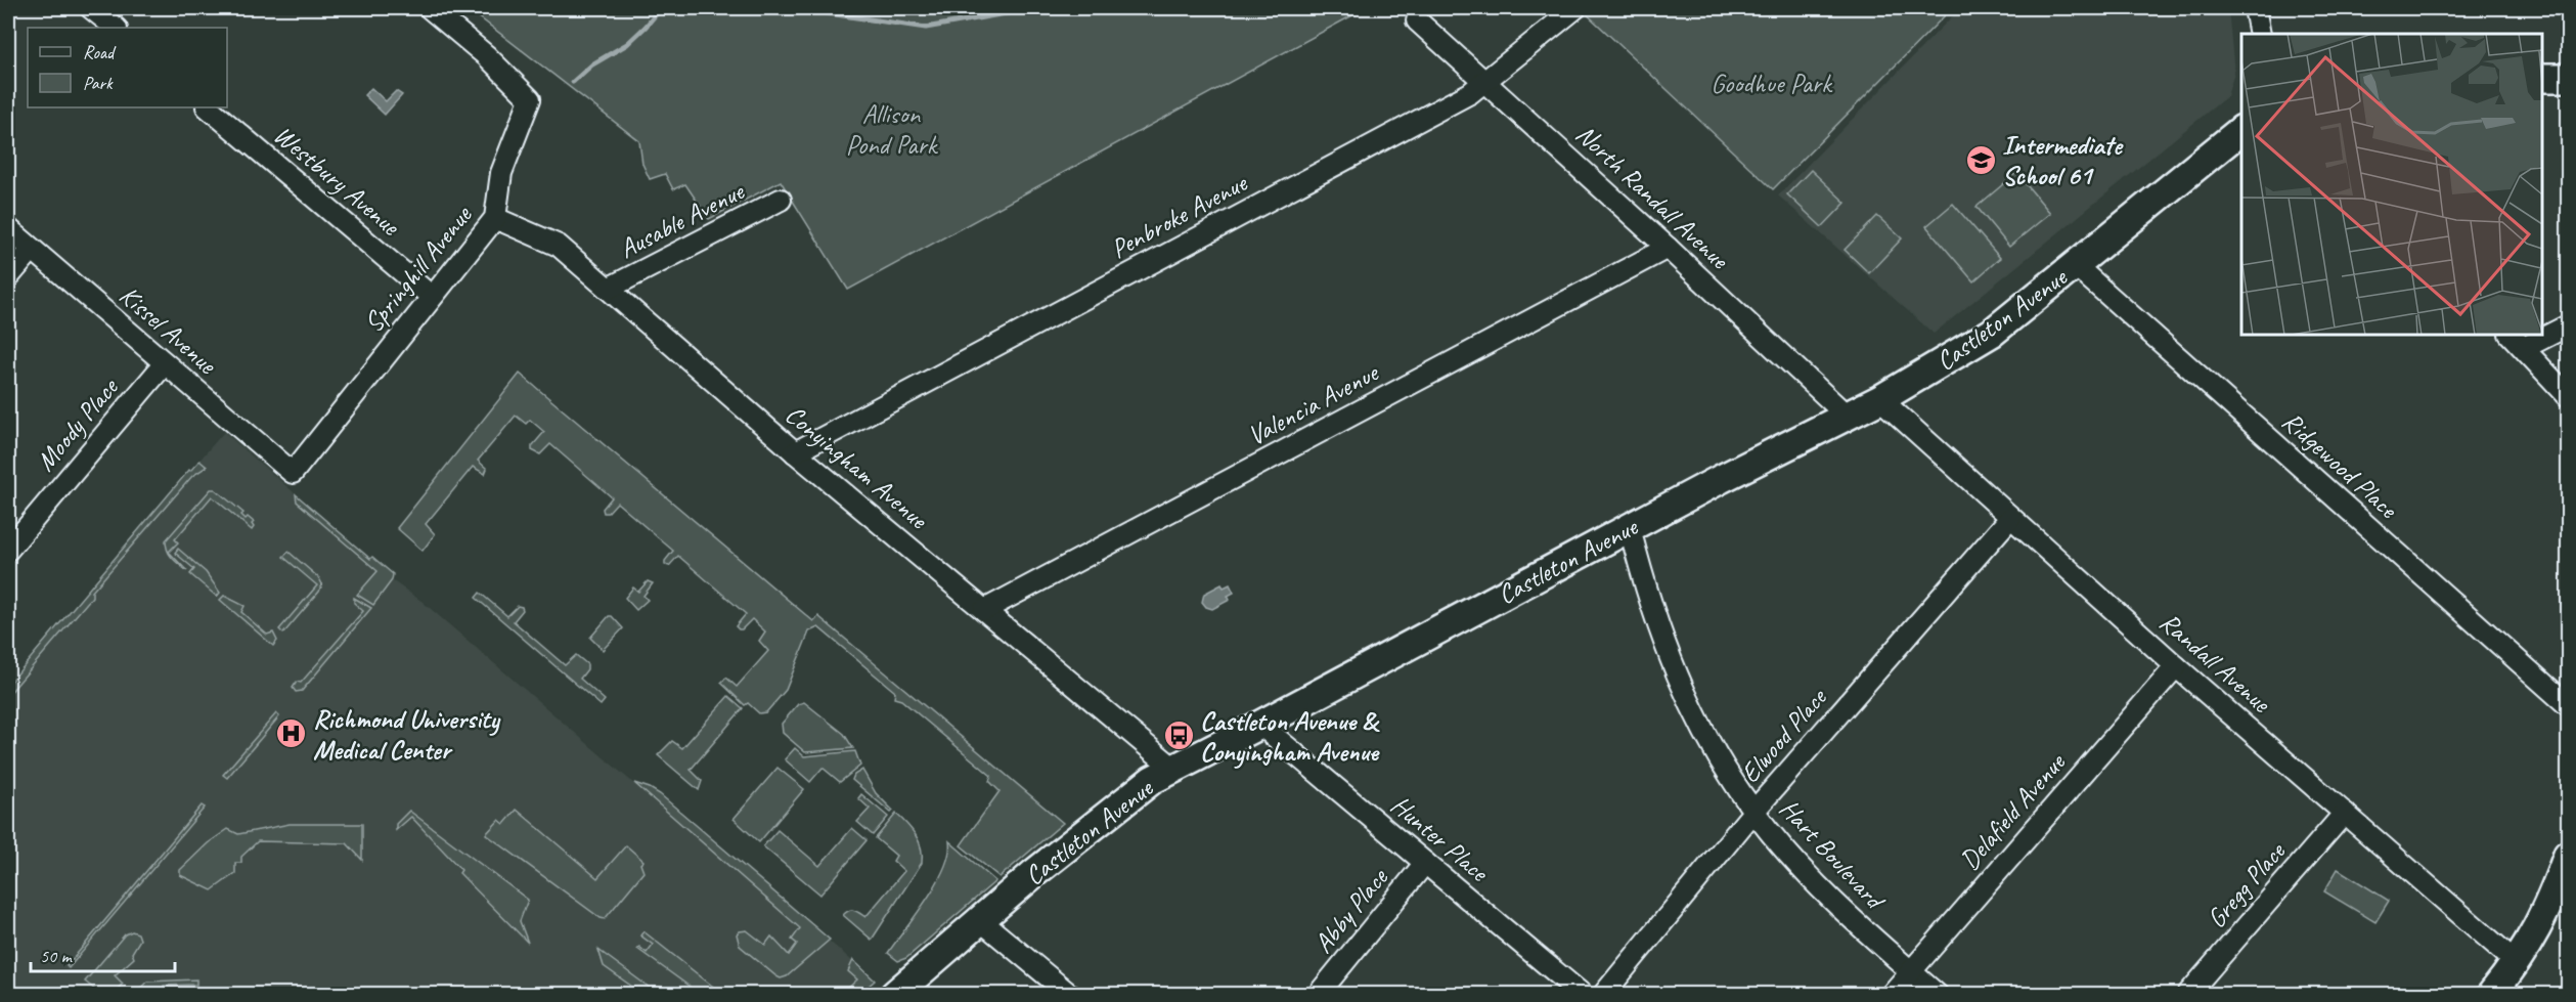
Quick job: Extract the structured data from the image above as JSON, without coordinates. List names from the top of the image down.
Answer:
{
  "streets": {
    "street": [
      "Westbury Avenue",
      "North Randall Avenue",
      "Penbroke Avenue",
      "Ausable Avenue",
      "Springhill Avenue",
      "Castleton Avenue",
      "Kissel Avenue",
      "Valencia Avenue",
      "Moody Place",
      "Ridgewood Place",
      "Conyingham Avenue",
      "Randall Avenue",
      "Elwood Place",
      "Delafield Avenue",
      "Hunter Place",
      "Hart Boulevard",
      "Gregg Place",
      "Abby Place"
    ]
  },
  "crossings": [
    ["Westbury Avenue", "Springhill Avenue"],
    ["North Randall Avenue", "Penbroke Avenue"],
    ["North Randall Avenue", "Castleton Avenue"],
    ["North Randall Avenue", "Valencia Avenue"],
    ["Penbroke Avenue", "Conyingham Avenue"],
    ["Ausable Avenue", "Conyingham Avenue"],
    ["Springhill Avenue", "Kissel Avenue"],
    ["Springhill Avenue", "Conyingham Avenue"],
    ["Castleton Avenue", "Ridgewood Place"],
    ["Castleton Avenue", "Conyingham Avenue"],
    ["Castleton Avenue", "Randall Avenue"],
    ["Castleton Avenue", "Hunter Place"],
    ["Castleton Avenue", "Hart Boulevard"],
    ["Kissel Avenue", "Moody Place"],
    ["Valencia Avenue", "Conyingham Avenue"],
    ["Randall Avenue", "Elwood Place"],
    ["Randall Avenue", "Delafield Avenue"],
    ["Randall Avenue", "Gregg Place"],
    ["Elwood Place", "Hart Boulevard"],
    ["Delafield Avenue", "Hart Boulevard"],
    ["Hunter Place", "Abby Place"]
  ],
  "parks": ["Goodhue Park", "Allison Pond Park"],
  "places": {
    "school or university": ["Intermediate School 61"],
    "hospital": ["Richmond University Medical Center"],
    "bus stop": ["Castleton Avenue & Conyingham Avenue"]
  },
  "legend": ["Road", "Park"],
  "scale_bar": "50 m"
}
